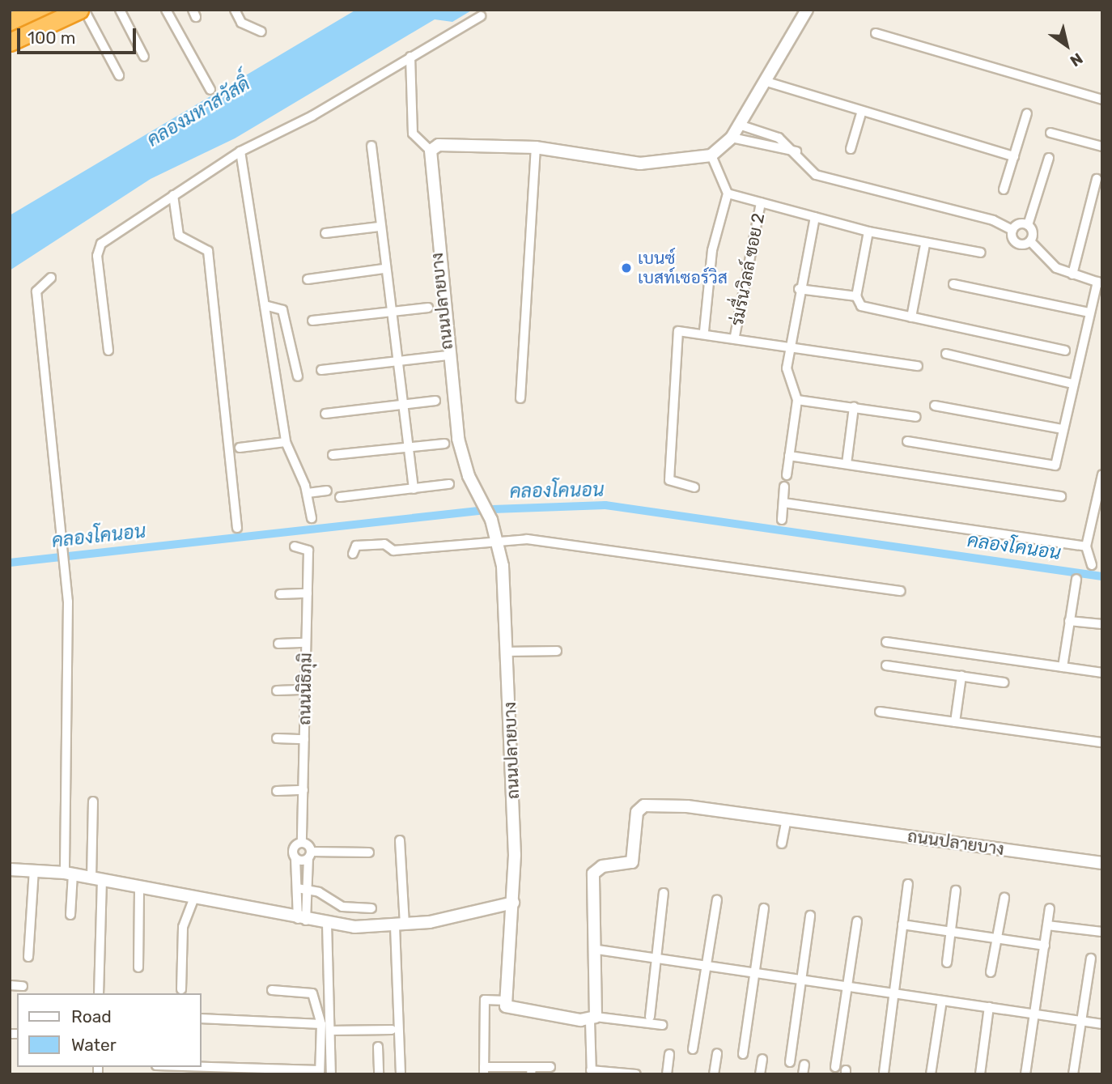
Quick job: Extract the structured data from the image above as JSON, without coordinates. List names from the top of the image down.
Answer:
{
  "streets": {
    "street": ["ร่มรื่นวิลล์ ซอย 2", "ถนนปลายบาง", "ถนนนิธิภุมิ"]
  },
  "water": ["คลองมหาสวัสดิ์", "คลองโคนอน"],
  "places": ["เบนซ์ เบสท์เซอร์วิส"],
  "legend": ["Road", "Water"],
  "scale_bar": "100 m",
  "north": "bottom right"
}
